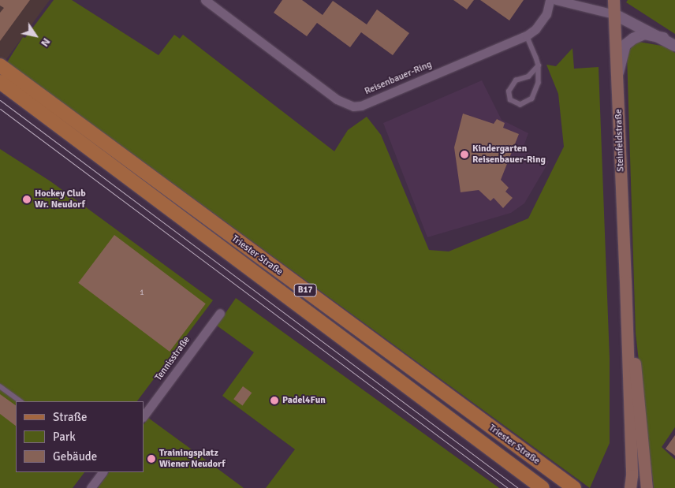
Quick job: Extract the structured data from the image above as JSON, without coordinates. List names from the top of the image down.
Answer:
{
  "streets": {
    "main road": ["Steinfeldstraße", "Triester Straße", "B17"],
    "street": ["Reisenbauer-Ring", "Tennisstraße"]
  },
  "places": [
    "Kindergarten Reisenbauer-Ring",
    "Hockey Club Wr. Neudorf",
    "Padel4Fun",
    "Trainingsplatz Wiener Neudorf"
  ],
  "house_numbers": ["1"],
  "legend": ["Straße", "Park", "Gebäude"],
  "north": "bottom right"
}
